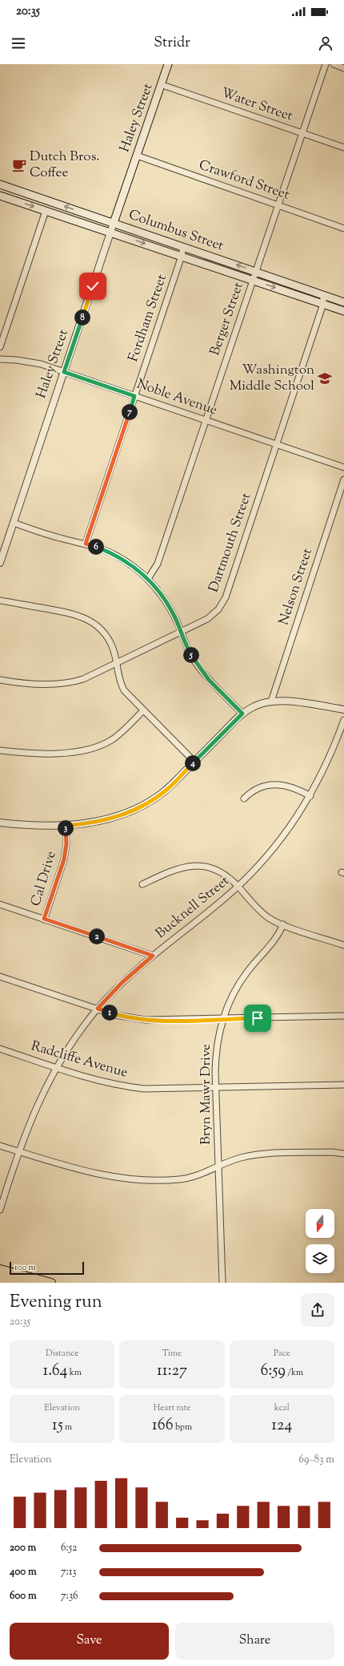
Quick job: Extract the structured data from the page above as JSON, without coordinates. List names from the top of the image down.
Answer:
{
  "streets": {
    "main road": ["Haley Street", "Columbus Street"],
    "street": [
      "Water Street",
      "Crawford Street",
      "Fordham Street",
      "Berger Street",
      "Noble Avenue",
      "Dartmouth Street",
      "Nelson Street",
      "Cal Drive",
      "Bucknell Street",
      "Radcliffe Avenue",
      "Bryn Mawr Drive"
    ]
  },
  "crossings": [
    ["Water Street", "Haley Street"],
    ["Water Street", "Berger Street"],
    ["Haley Street", "Crawford Street"],
    ["Haley Street", "Columbus Street"],
    ["Haley Street", "Noble Avenue"],
    ["Crawford Street", "Berger Street"],
    ["Columbus Street", "Fordham Street"],
    ["Columbus Street", "Berger Street"],
    ["Columbus Street", "Dartmouth Street"],
    ["Fordham Street", "Noble Avenue"],
    ["Berger Street", "Noble Avenue"],
    ["Noble Avenue", "Dartmouth Street"],
    ["Bucknell Street", "Radcliffe Avenue"],
    ["Radcliffe Avenue", "Bryn Mawr Drive"]
  ],
  "places": {
    "cafe": ["Dutch Bros. Coffee"],
    "school or university": ["Washington Middle School"]
  },
  "scale_bar": "100 m",
  "north": "bottom",
  "page": {
    "status": "20:35",
    "header": "Stridr",
    "pins": [
      "8",
      "7",
      "6",
      "5",
      "4",
      "3",
      "2",
      "1"
    ],
    "scale": "100 m",
    "heading": ["Evening run", "20:35"],
    "stats": [
      ["Distance", "1.64 km"],
      ["Time", "11:27"],
      ["Pace", "6:59 /km"],
      ["Elevation", "15 m"],
      ["Heart rate", "166 bpm"],
      ["kcal", "124"]
    ],
    "chart": ["Elevation", "69–83 m"],
    "list": [
      {
        "name": "200 m",
        "note": "6:52"
      },
      {
        "name": "400 m",
        "note": "7:13"
      },
      {
        "name": "600 m",
        "note": "7:36"
      }
    ],
    "buttons": ["Save", "Share"]
  }
}
